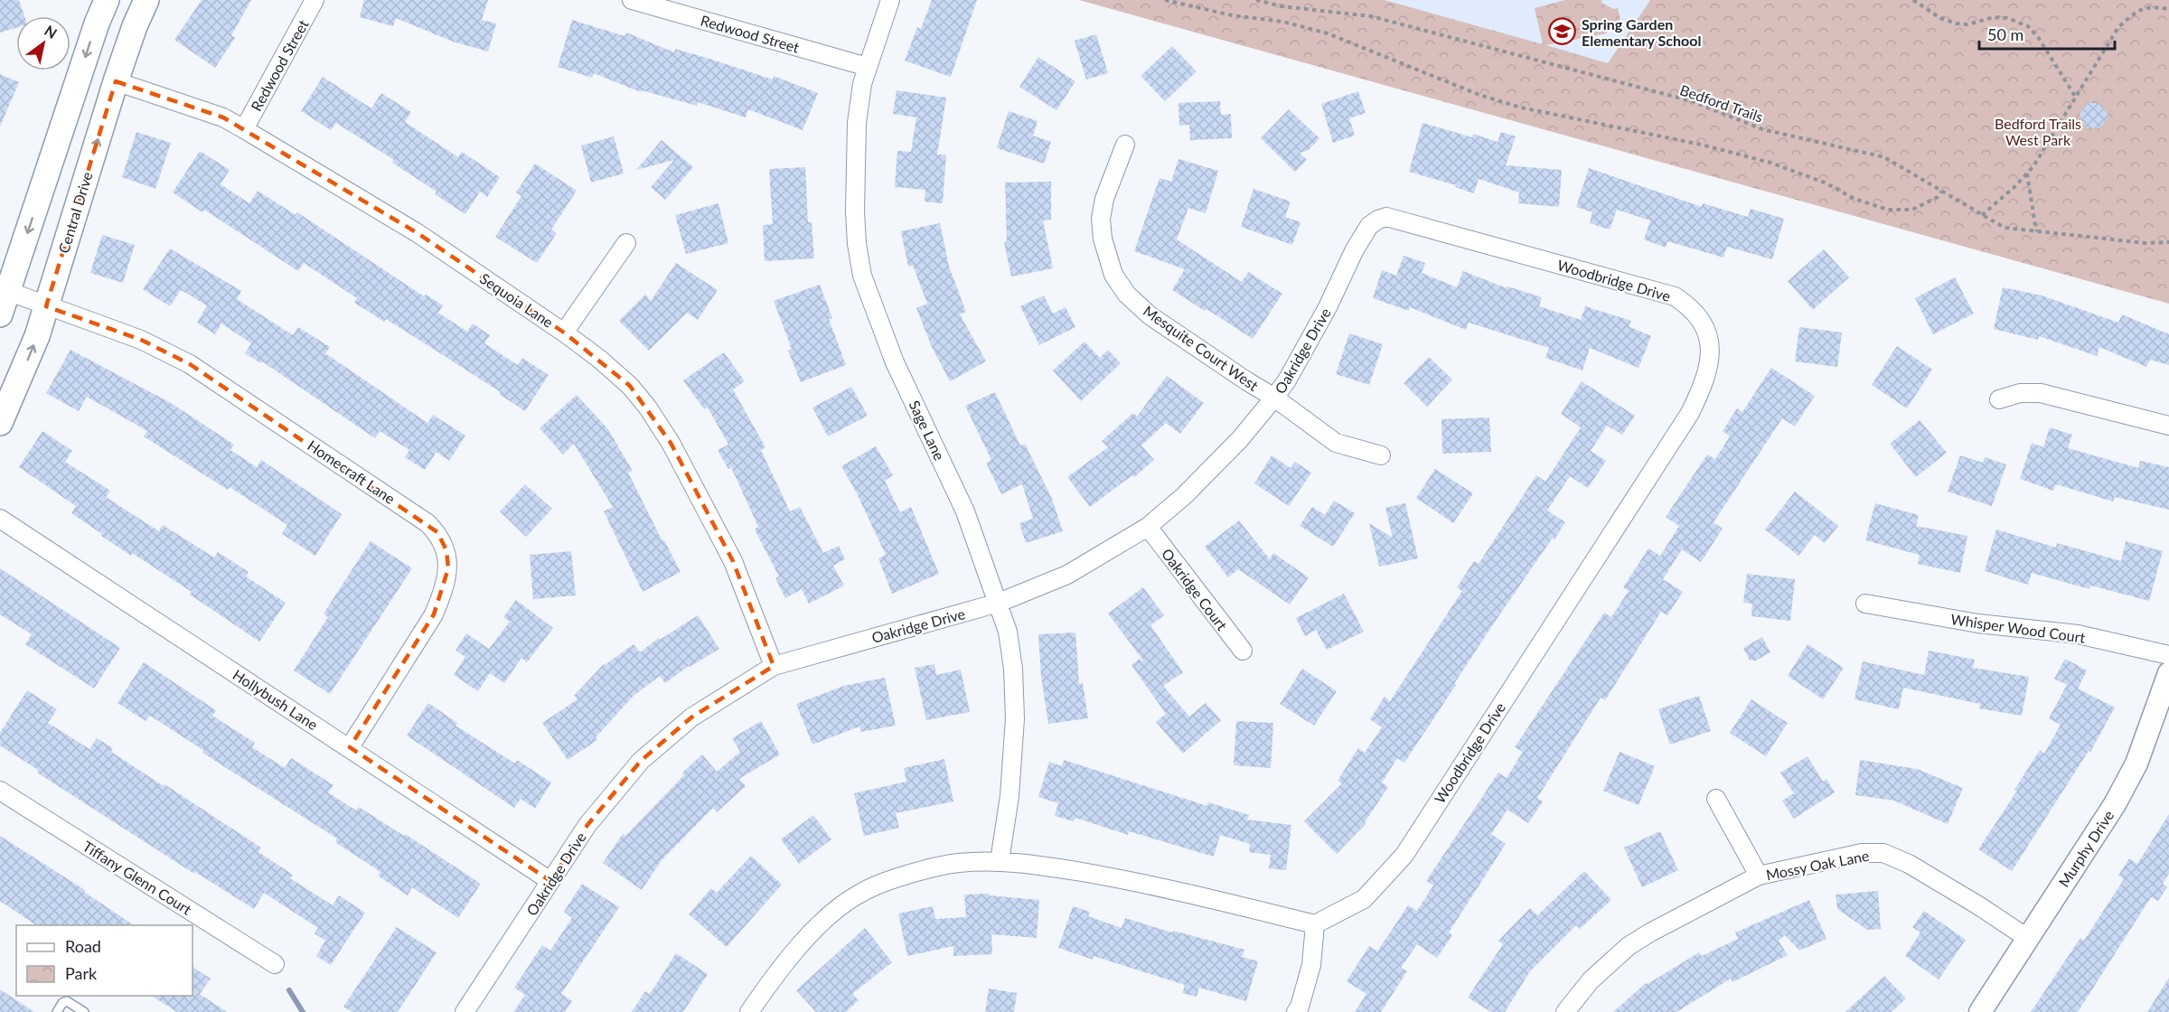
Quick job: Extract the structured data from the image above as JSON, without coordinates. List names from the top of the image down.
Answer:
{
  "streets": {
    "main road": ["Central Drive"],
    "street": [
      "Redwood Street",
      "Woodbridge Drive",
      "Sequoia Lane",
      "Mesquite Court West",
      "Oakridge Drive",
      "Sage Lane",
      "Homecraft Lane",
      "Oakridge Court",
      "Whisper Wood Court",
      "Hollybush Lane",
      "Murphy Drive",
      "Mossy Oak Lane",
      "Tiffany Glenn Court"
    ],
    "path": ["Bedford Trails"]
  },
  "crossings": [
    ["Redwood Street", "Sequoia Lane"],
    ["Redwood Street", "Sage Lane"],
    ["Central Drive", "Sequoia Lane"],
    ["Central Drive", "Homecraft Lane"],
    ["Woodbridge Drive", "Oakridge Drive"],
    ["Sequoia Lane", "Oakridge Drive"],
    ["Mesquite Court West", "Oakridge Drive"],
    ["Oakridge Drive", "Sage Lane"],
    ["Oakridge Drive", "Oakridge Court"],
    ["Oakridge Drive", "Hollybush Lane"],
    ["Homecraft Lane", "Hollybush Lane"],
    ["Murphy Drive", "Mossy Oak Lane"]
  ],
  "parks": ["Bedford Trails West Park"],
  "places": {
    "school or university": ["Spring Garden Elementary School"]
  },
  "legend": ["Road", "Park"],
  "scale_bar": "50 m",
  "north": "top right"
}
